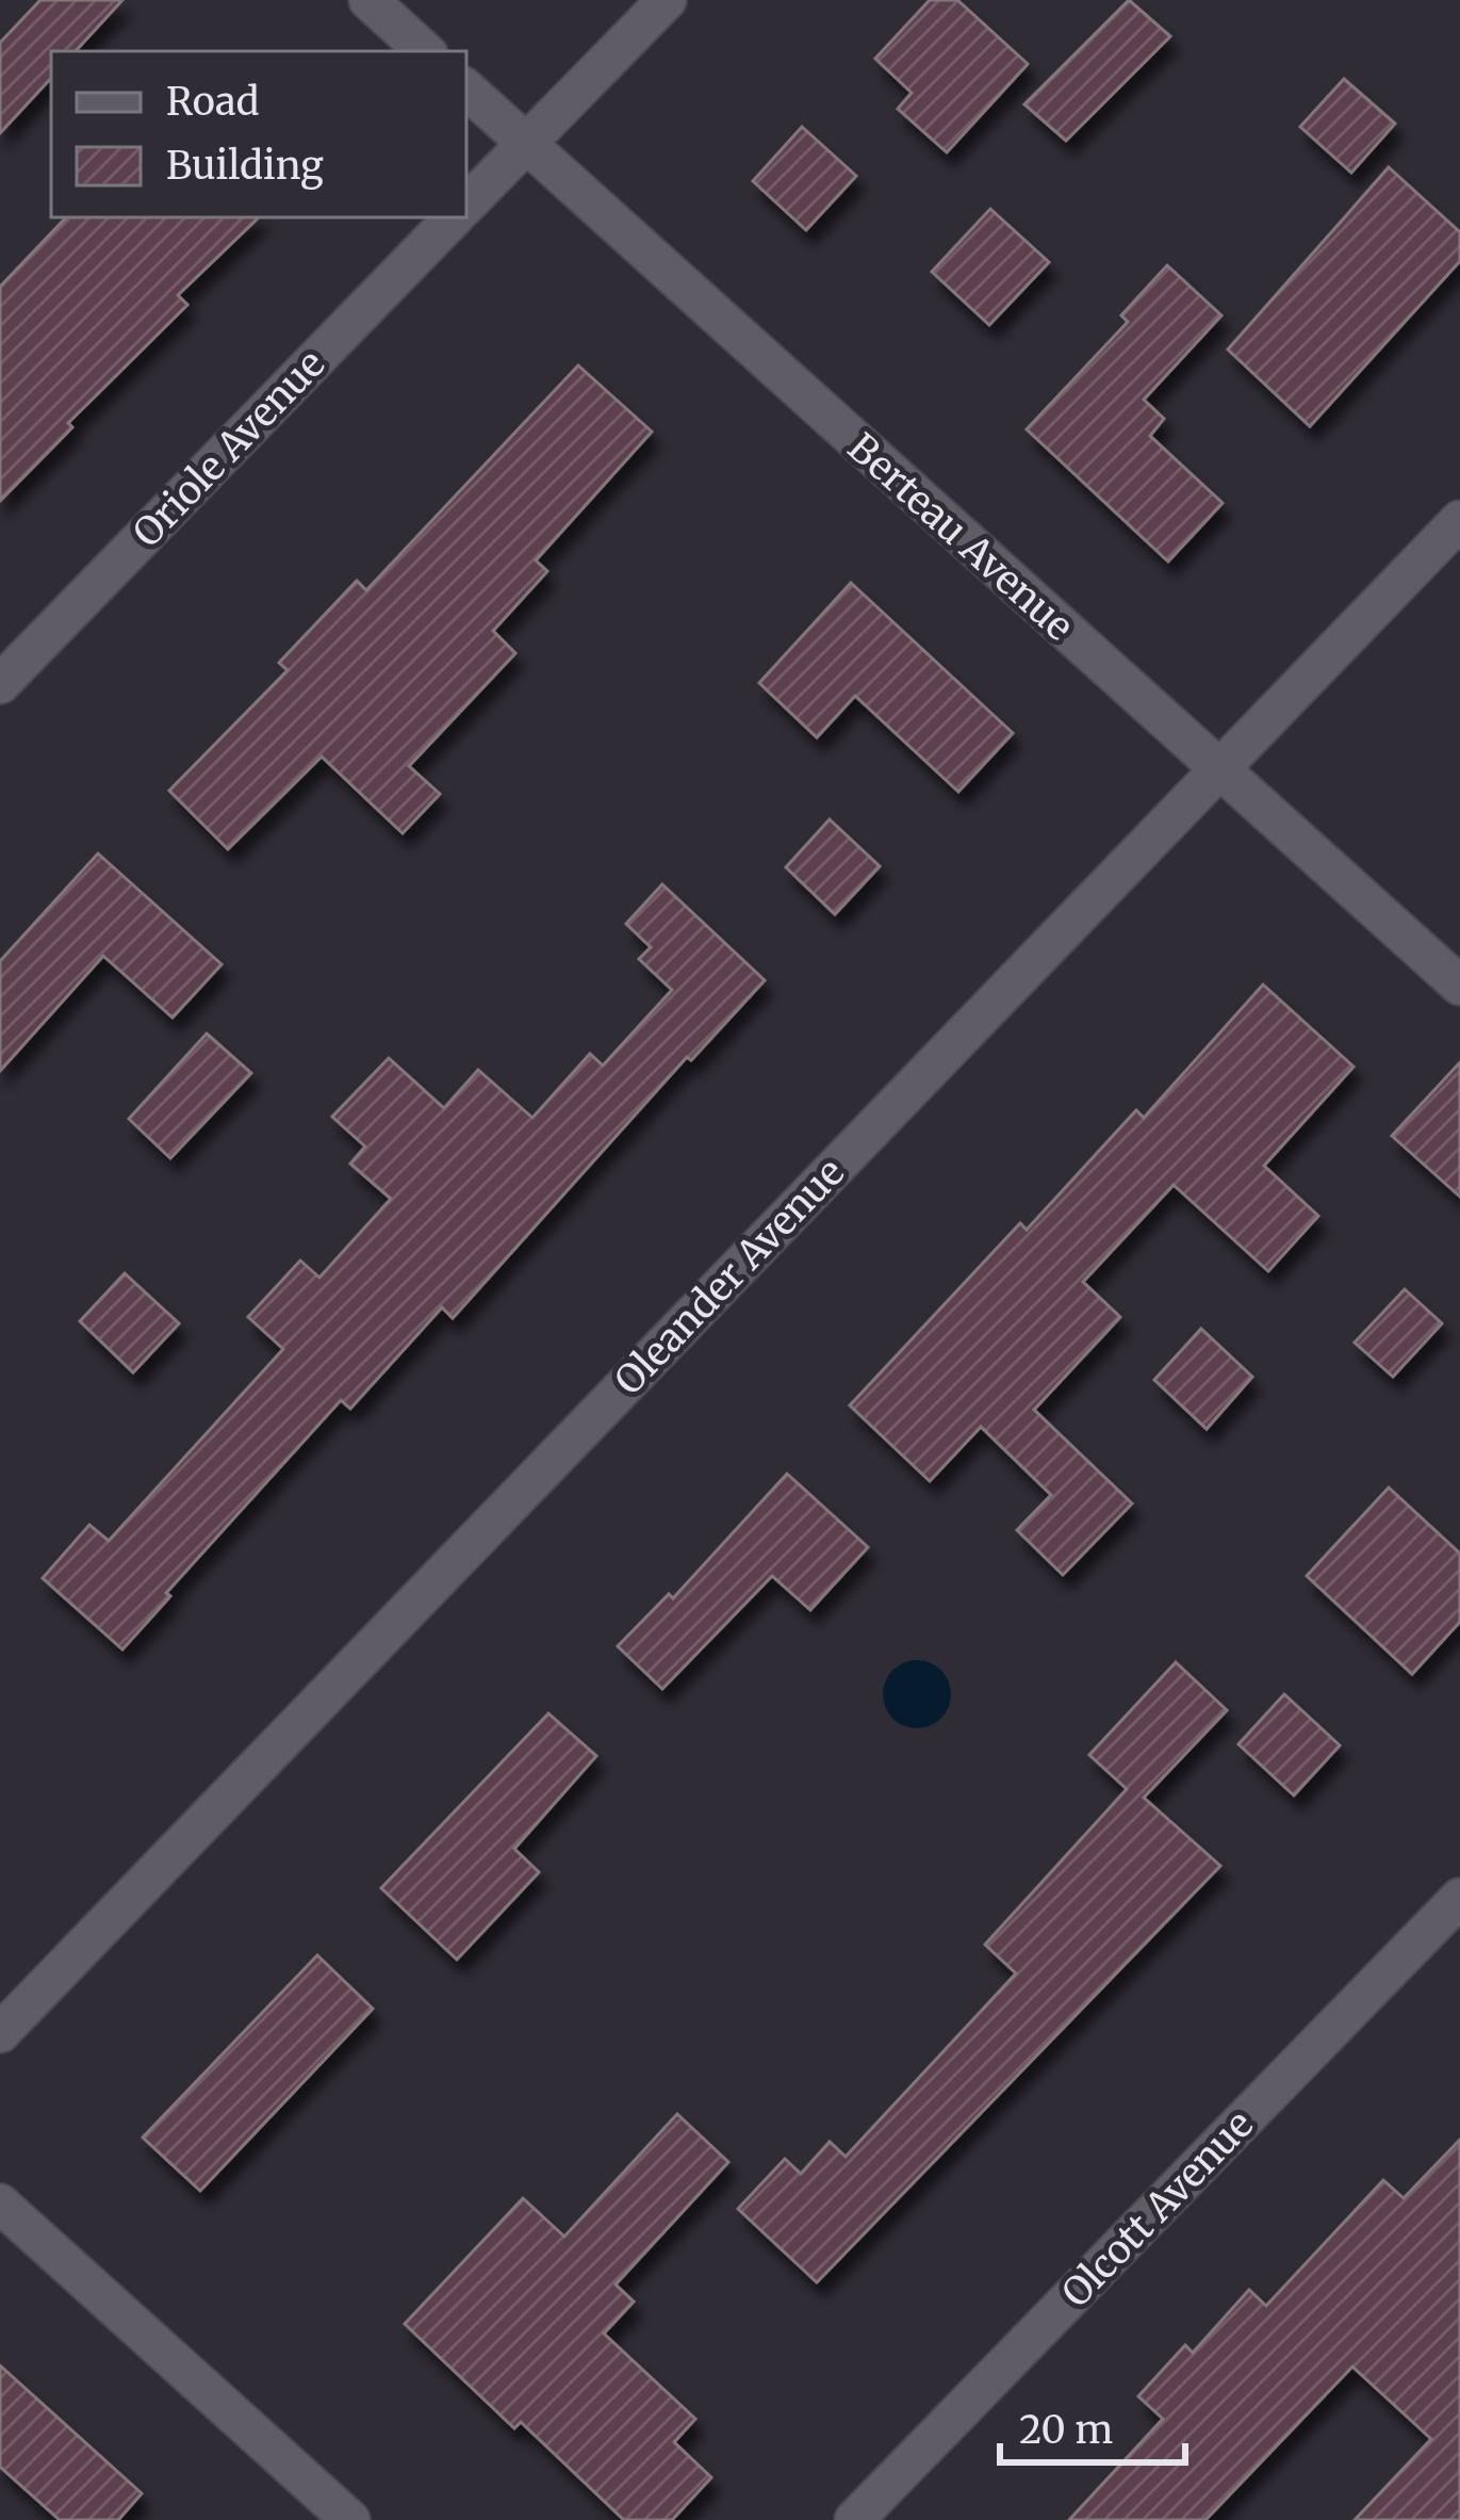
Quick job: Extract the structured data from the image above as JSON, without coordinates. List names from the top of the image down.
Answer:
{
  "streets": {
    "street": [
      "Oriole Avenue",
      "Berteau Avenue",
      "Oleander Avenue",
      "Olcott Avenue"
    ]
  },
  "crossings": [
    ["Oriole Avenue", "Berteau Avenue"],
    ["Berteau Avenue", "Oleander Avenue"]
  ],
  "legend": ["Road", "Building"],
  "scale_bar": "20 m"
}
